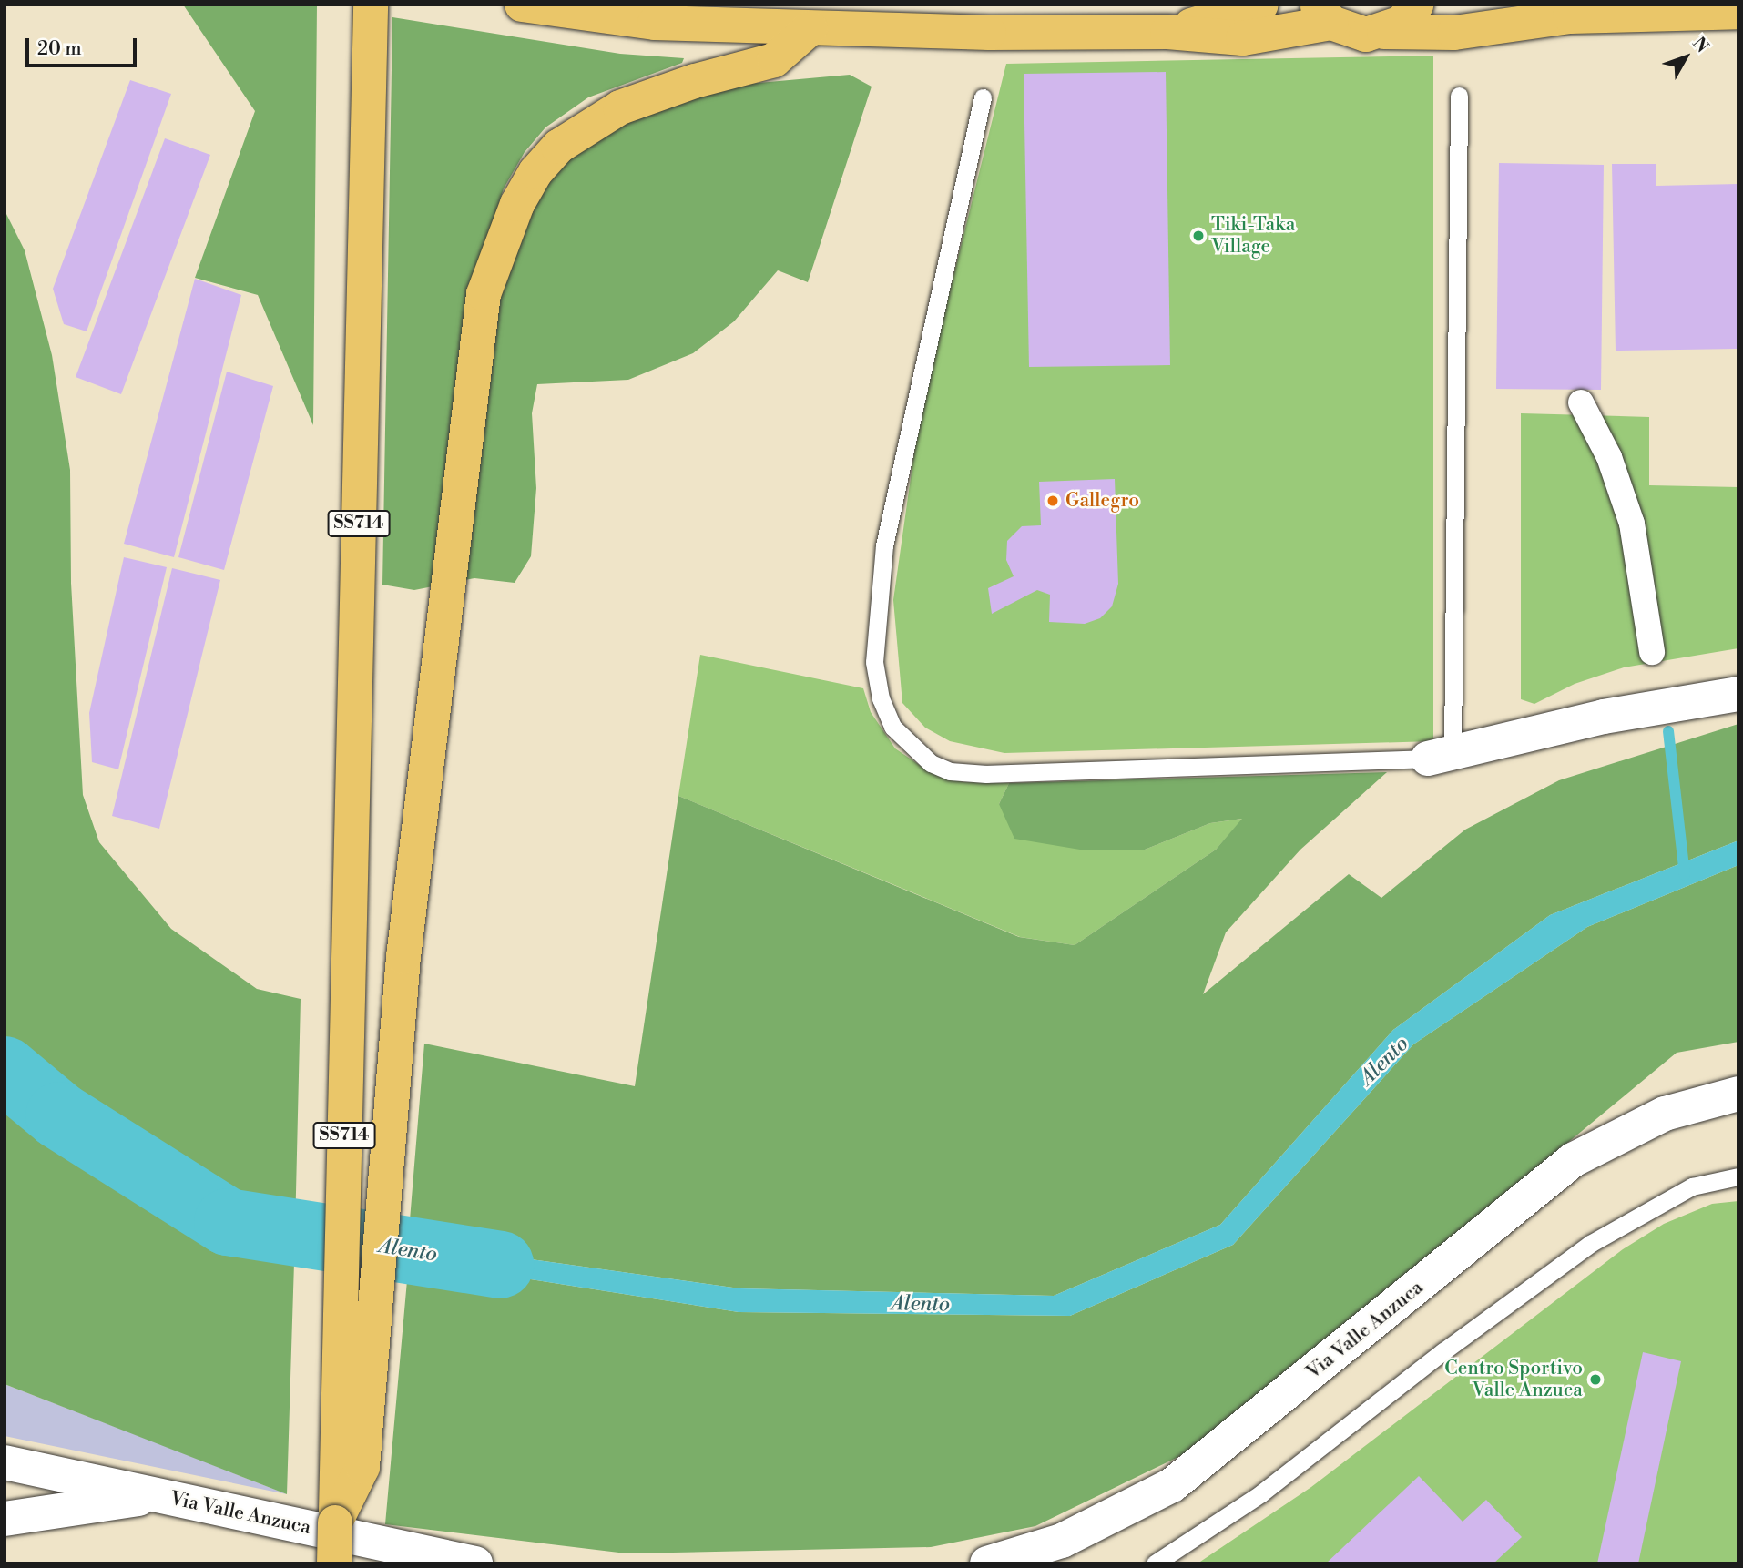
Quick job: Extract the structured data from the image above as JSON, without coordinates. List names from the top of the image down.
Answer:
{
  "streets": {
    "main road": ["SS714"],
    "street": ["Via Valle Anzuca"]
  },
  "water": ["Alento"],
  "places": ["Tiki-Taka Village", "Gallegro", "Centro Sportivo Valle Anzuca"],
  "scale_bar": "20 m",
  "north": "top right"
}
